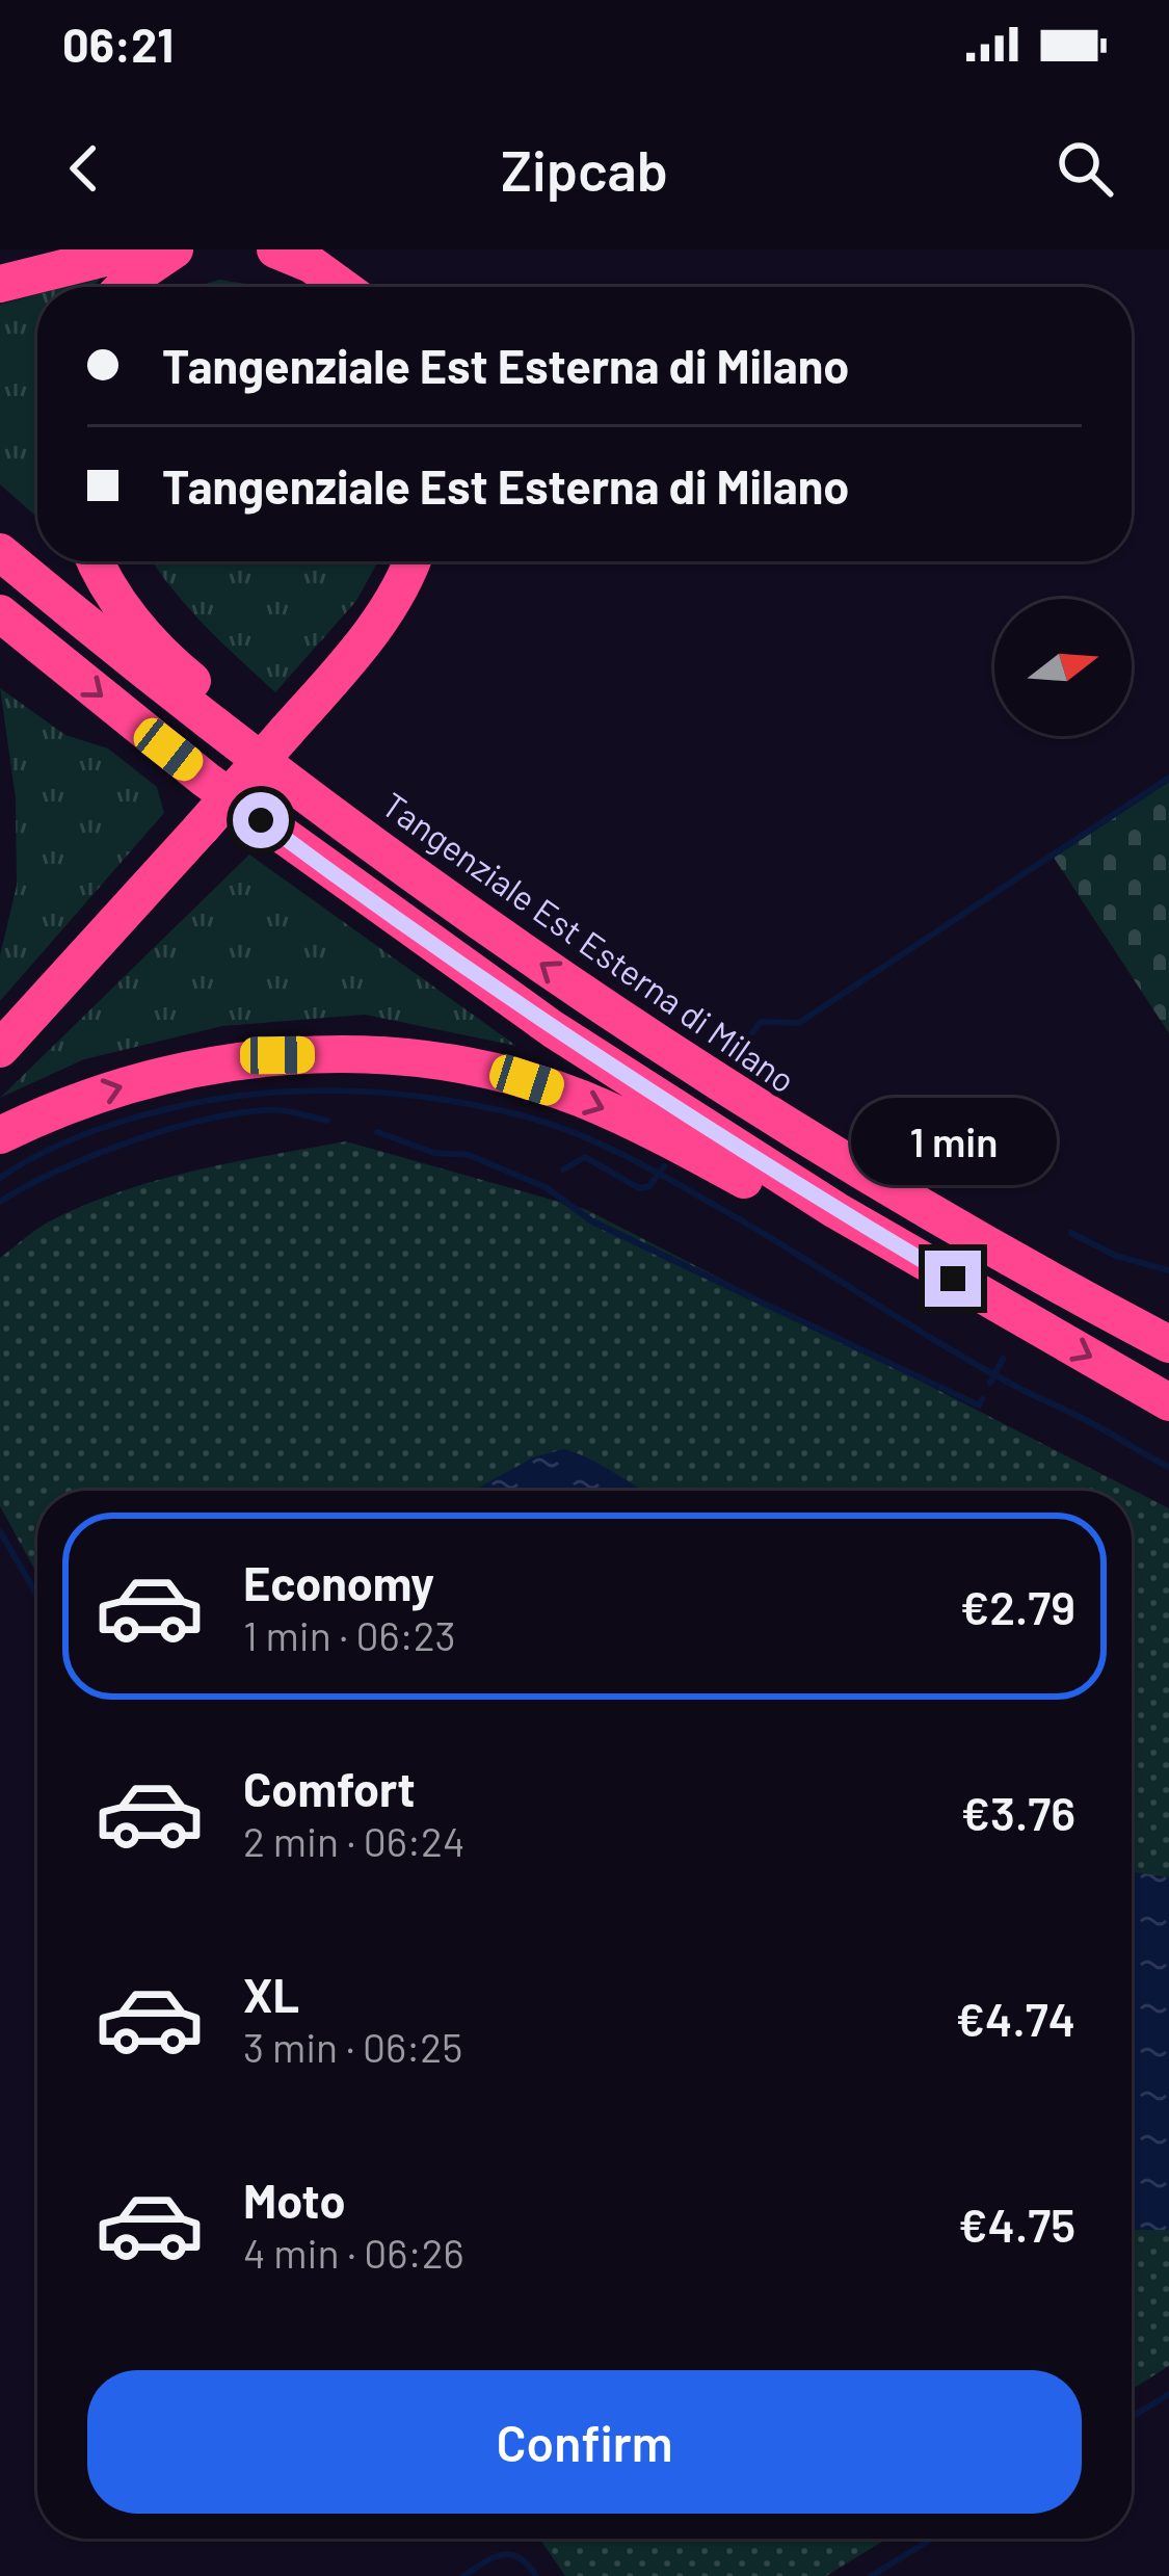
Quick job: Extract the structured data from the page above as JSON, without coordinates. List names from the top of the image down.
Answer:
{
  "streets": {
    "highway": ["Tangenziale Est Esterna di Milano"]
  },
  "north": "right",
  "page": {
    "status": "06:21",
    "header": "Zipcab",
    "banner": ["Tangenziale Est Esterna di Milano", "Tangenziale Est Esterna di Milano"],
    "bubble": "1 min",
    "list": [
      {
        "name": "Economy",
        "note": "1 min · 06:23",
        "value": "€2.79"
      },
      {
        "name": "Comfort",
        "note": "2 min · 06:24",
        "value": "€3.76"
      },
      {
        "name": "XL",
        "note": "3 min · 06:25",
        "value": "€4.74"
      },
      {
        "name": "Moto",
        "note": "4 min · 06:26",
        "value": "€4.75"
      }
    ],
    "buttons": "Confirm"
  }
}
